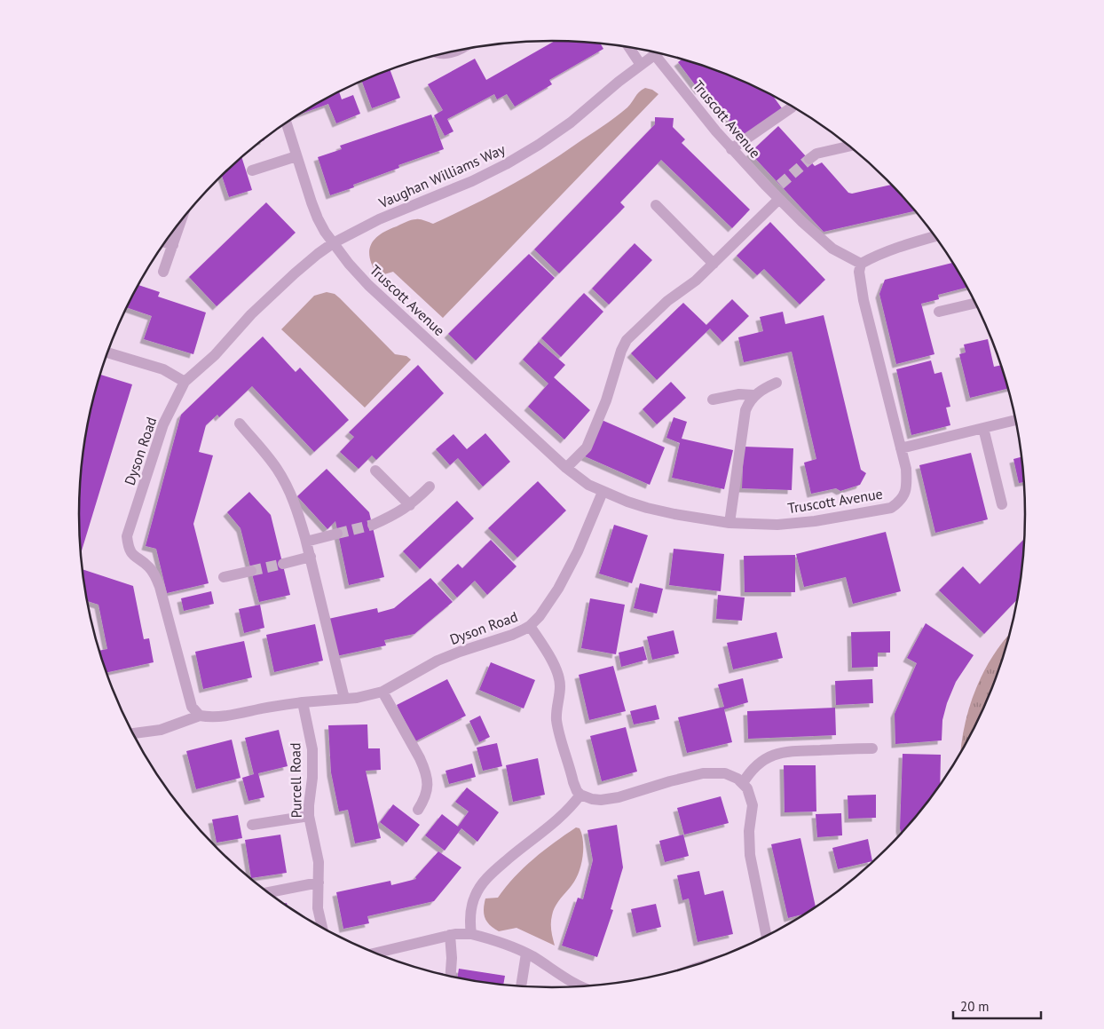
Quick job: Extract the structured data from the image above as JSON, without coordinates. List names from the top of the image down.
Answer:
{
  "streets": {
    "street": [
      "Truscott Avenue",
      "Vaughan Williams Way",
      "Dyson Road",
      "Purcell Road"
    ]
  },
  "crossings": [
    ["Truscott Avenue", "Vaughan Williams Way"],
    ["Truscott Avenue", "Dyson Road"],
    ["Vaughan Williams Way", "Dyson Road"],
    ["Dyson Road", "Purcell Road"]
  ],
  "scale_bar": "20 m"
}
